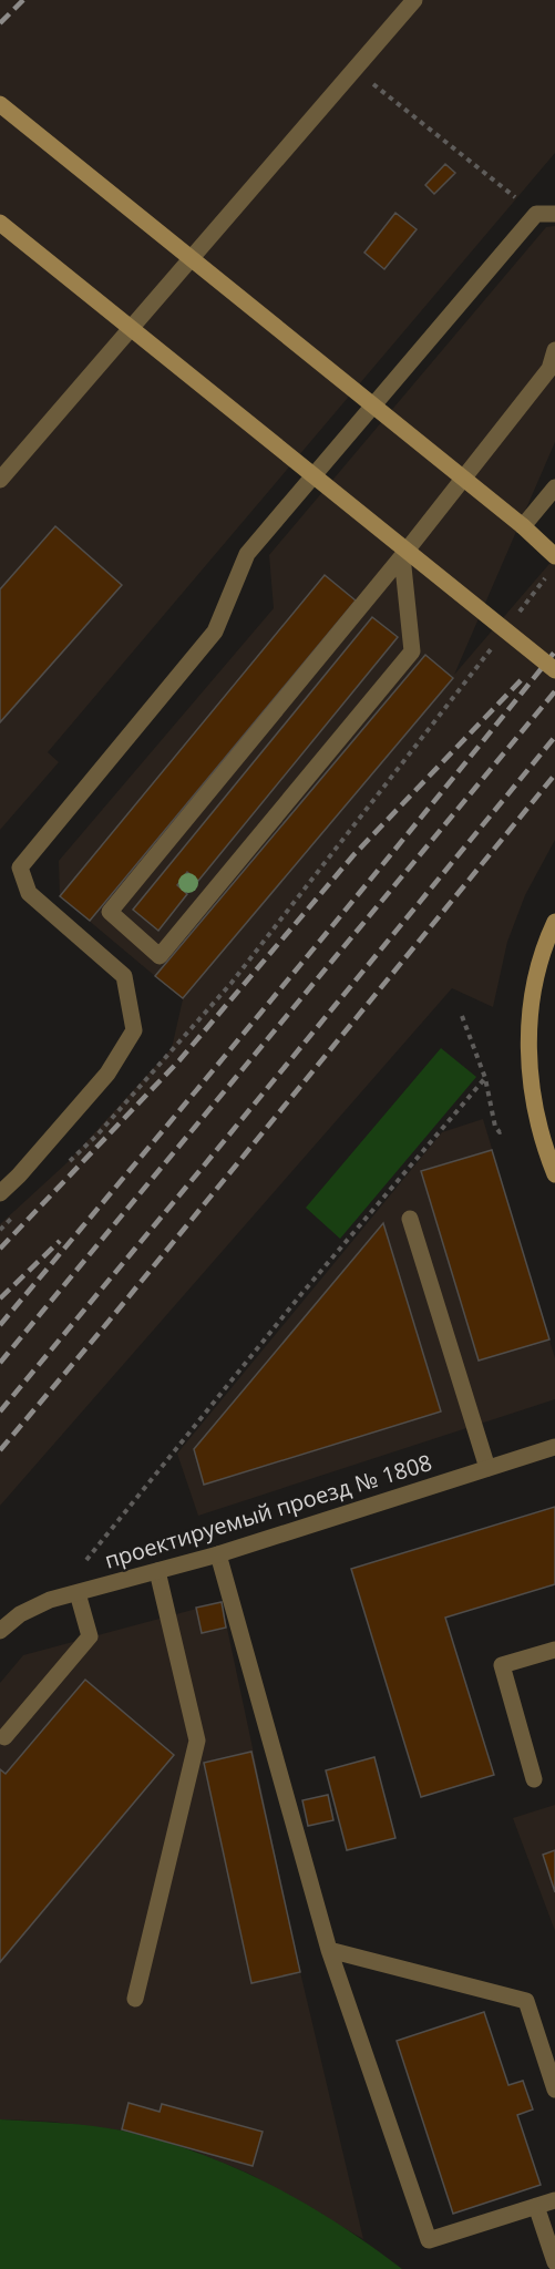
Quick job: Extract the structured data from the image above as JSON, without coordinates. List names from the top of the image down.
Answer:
{
  "streets": {
    "street": ["проектируемый проезд № 1808"]
  }
}
